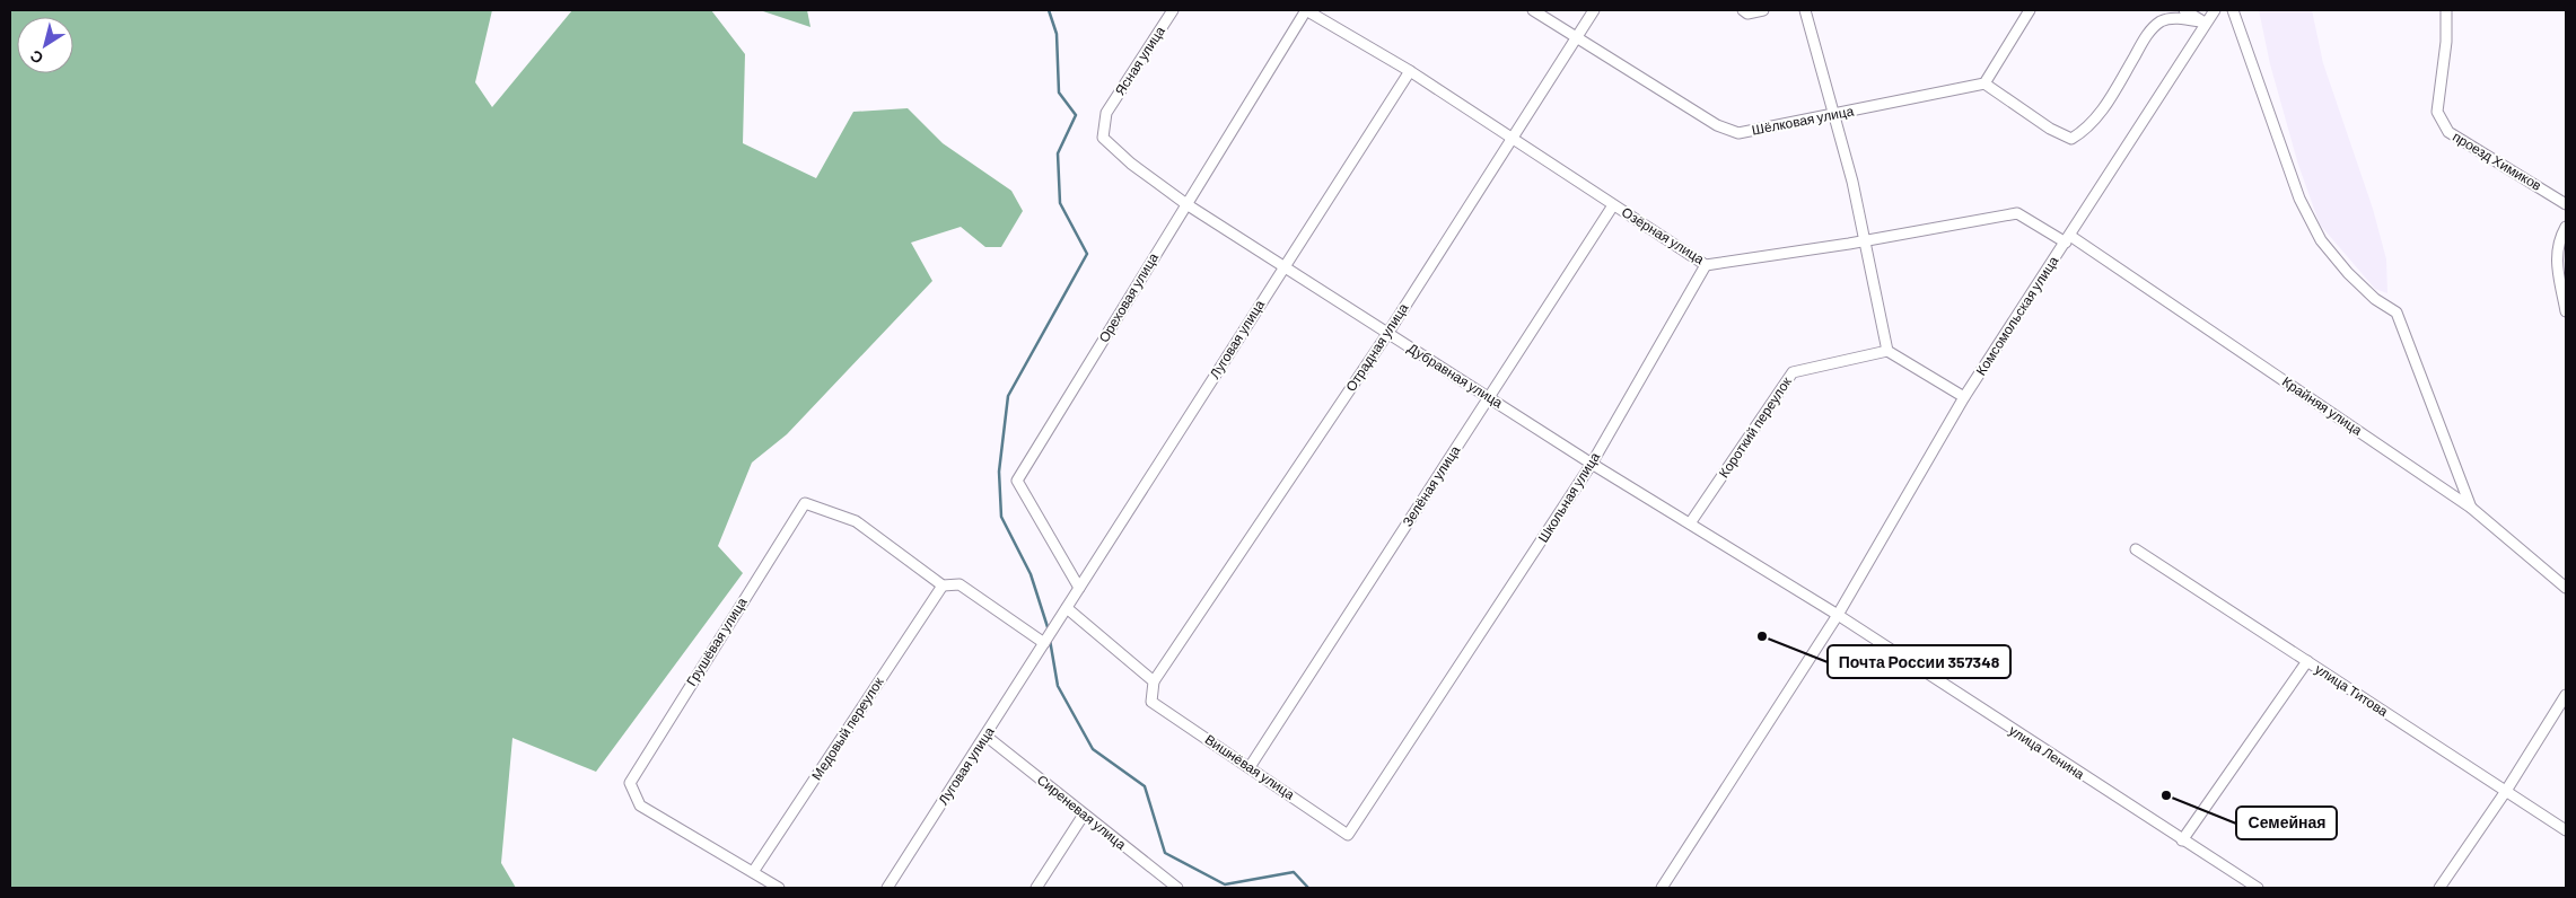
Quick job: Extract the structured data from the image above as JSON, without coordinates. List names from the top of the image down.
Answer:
{
  "streets": {
    "street": [
      "Ясная улица",
      "Шёлковая улица",
      "проезд Химиков",
      "Озёрная улица",
      "Ореховая улица",
      "Комсомольская улица",
      "Луговая улица",
      "Отрадная улица",
      "Дубравная улица",
      "Крайняя улица",
      "Короткий переулок",
      "Зелёная улица",
      "Школьная улица",
      "Грушёвая улица",
      "улица Титова",
      "Медовый переулок",
      "улица Ленина",
      "Вишнёвая улица",
      "Сиреневая улица"
    ]
  },
  "crossings": [
    ["Ясная улица", "Дубравная улица"],
    ["Шёлковая улица", "Отрадная улица"],
    ["Озёрная улица", "Ореховая улица"],
    ["Озёрная улица", "Комсомольская улица"],
    ["Озёрная улица", "Луговая улица"],
    ["Озёрная улица", "Отрадная улица"],
    ["Озёрная улица", "Крайняя улица"],
    ["Озёрная улица", "Зелёная улица"],
    ["Озёрная улица", "Школьная улица"],
    ["Ореховая улица", "Луговая улица"],
    ["Ореховая улица", "Дубравная улица"],
    ["Комсомольская улица", "Дубравная улица"],
    ["Комсомольская улица", "Крайняя улица"],
    ["Комсомольская улица", "улица Ленина"],
    ["Луговая улица", "Дубравная улица"],
    ["Луговая улица", "Сиреневая улица"],
    ["Отрадная улица", "Дубравная улица"],
    ["Отрадная улица", "Вишнёвая улица"],
    ["Дубравная улица", "Короткий переулок"],
    ["Дубравная улица", "Зелёная улица"],
    ["Дубравная улица", "Школьная улица"],
    ["Дубравная улица", "улица Ленина"],
    ["Зелёная улица", "Вишнёвая улица"],
    ["Школьная улица", "Вишнёвая улица"],
    ["Грушёвая улица", "Медовый переулок"]
  ],
  "places": ["Почта России 357348", "Семейная"],
  "north": "bottom left"
}
